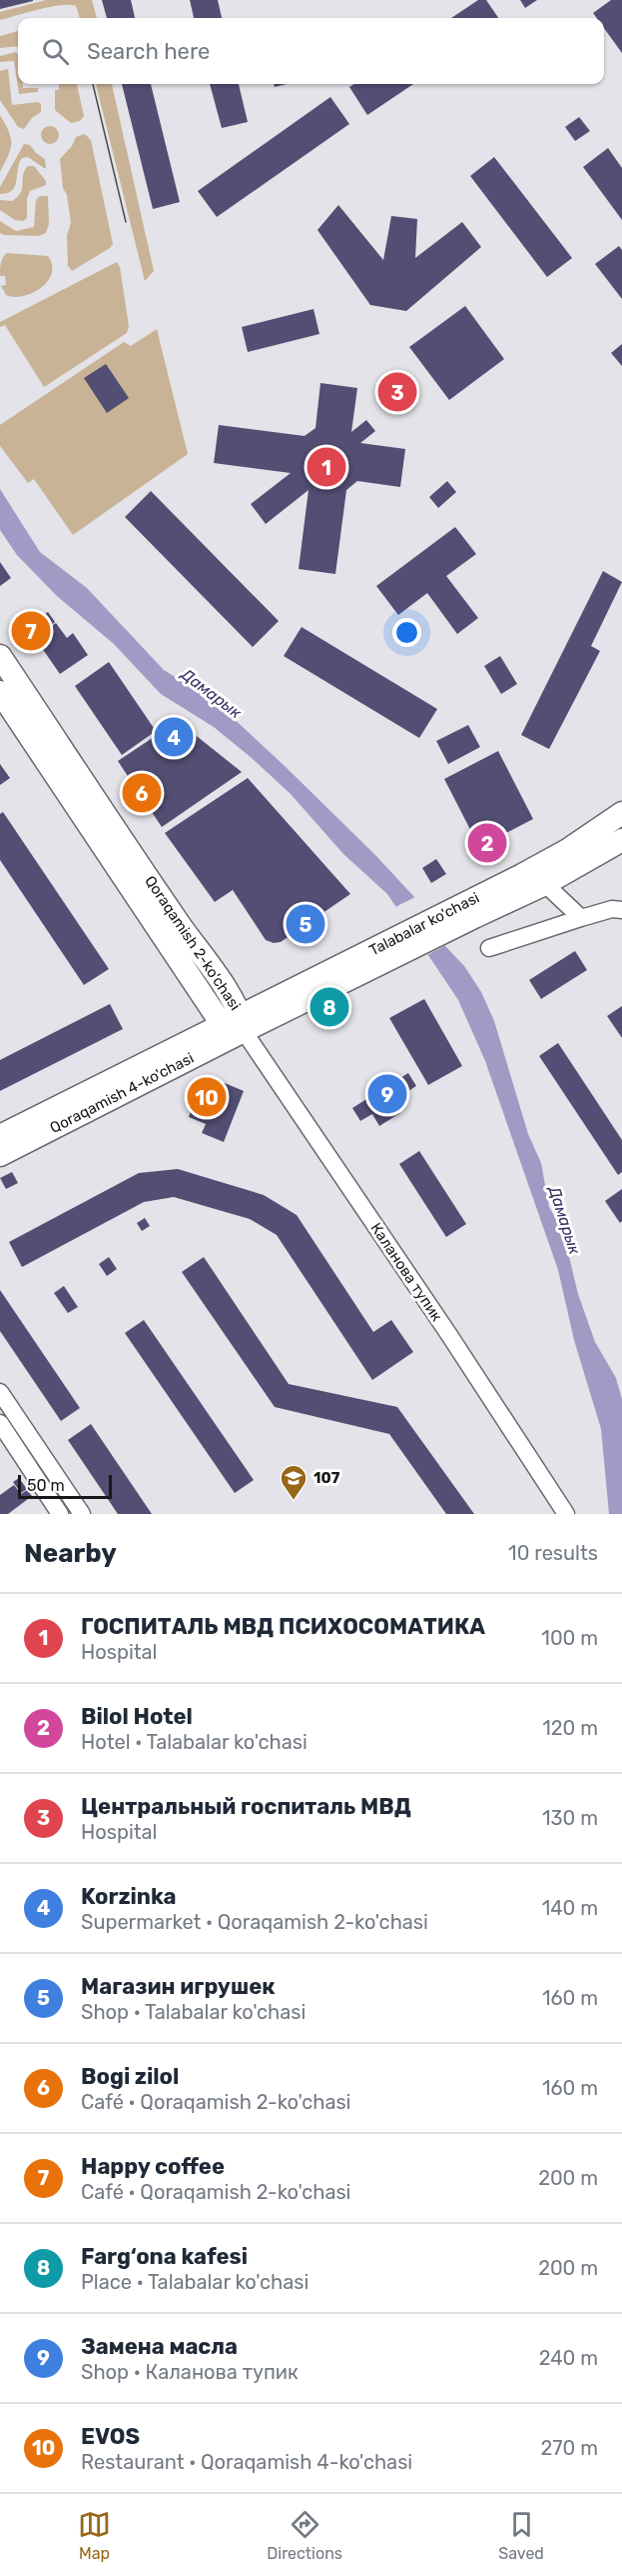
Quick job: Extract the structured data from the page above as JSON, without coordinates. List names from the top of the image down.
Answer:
{
  "streets": {
    "main road": ["Talabalar ko'chasi", "Qoraqamish 2-ko'chasi", "Qoraqamish 4-ko'chasi"],
    "street": ["Каланова тупик"]
  },
  "crossings": [
    ["Talabalar ko'chasi", "Qoraqamish 2-ko'chasi"],
    ["Talabalar ko'chasi", "Qoraqamish 4-ko'chasi"],
    ["Talabalar ko'chasi", "Каланова тупик"],
    ["Qoraqamish 2-ko'chasi", "Qoraqamish 4-ko'chasi"],
    ["Qoraqamish 2-ko'chasi", "Каланова тупик"],
    ["Qoraqamish 4-ko'chasi", "Каланова тупик"]
  ],
  "water": ["Дамарык"],
  "places": {
    "school or university": ["107"]
  },
  "scale_bar": "50 m",
  "page": {
    "search": "Search here",
    "pins": [
      "3",
      "1",
      "7",
      "4",
      "6",
      "2",
      "5",
      "8",
      "9",
      "10"
    ],
    "scale": "50 m",
    "heading": ["Nearby", "10 results"],
    "list": [
      {
        "mark": "1",
        "name": "ГОСПИТАЛЬ МВД ПСИХОСОМАТИКА",
        "note": "Hospital",
        "value": "100 m"
      },
      {
        "mark": "2",
        "name": "Bilol Hotel",
        "note": "Hotel · Talabalar ko'chasi",
        "value": "120 m"
      },
      {
        "mark": "3",
        "name": "Центральный госпиталь МВД",
        "note": "Hospital",
        "value": "130 m"
      },
      {
        "mark": "4",
        "name": "Korzinka",
        "note": "Supermarket · Qoraqamish 2-ko'chasi",
        "value": "140 m"
      },
      {
        "mark": "5",
        "name": "Магазин игрушек",
        "note": "Shop · Talabalar ko'chasi",
        "value": "160 m"
      },
      {
        "mark": "6",
        "name": "Bogi zilol",
        "note": "Café · Qoraqamish 2-ko'chasi",
        "value": "160 m"
      },
      {
        "mark": "7",
        "name": "Happy coffee",
        "note": "Café · Qoraqamish 2-ko'chasi",
        "value": "200 m"
      },
      {
        "mark": "8",
        "name": "Farg‘ona kafesi",
        "note": "Place · Talabalar ko'chasi",
        "value": "200 m"
      },
      {
        "mark": "9",
        "name": "Замена масла",
        "note": "Shop · Каланова тупик",
        "value": "240 m"
      },
      {
        "mark": "10",
        "name": "EVOS",
        "note": "Restaurant · Qoraqamish 4-ko'chasi",
        "value": "270 m"
      }
    ],
    "nav": ["Map", "Directions", "Saved"]
  }
}
